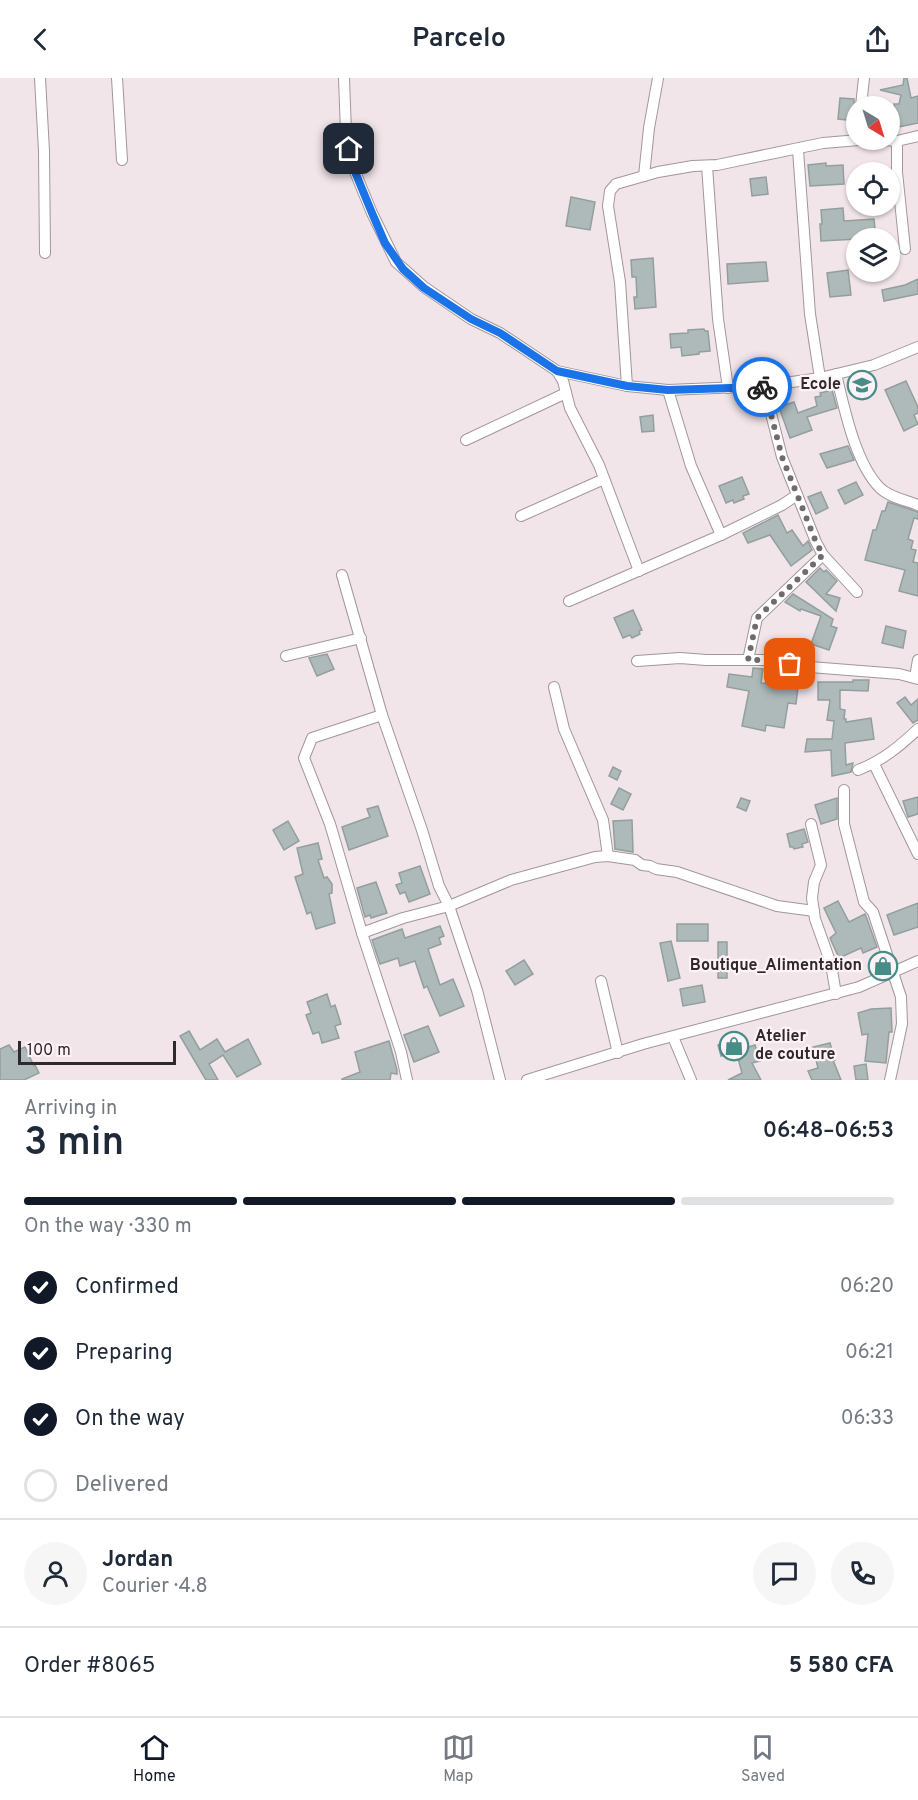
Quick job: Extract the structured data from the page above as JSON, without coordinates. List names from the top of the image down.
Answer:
{
  "places": {
    "school or university": ["Ecole"],
    "shop": ["Boutique_Alimentation", "Atelier de couture"]
  },
  "scale_bar": "100 m",
  "north": "bottom right",
  "page": {
    "header": "Parcelo",
    "scale": "100 m",
    "heading": ["3 min", "Arriving in", "06:48–06:53"],
    "panel": [
      "Jordan",
      "Courier · 4.8",
      "Order #8065",
      "5 580 CFA"
    ],
    "bar": "On the way · 330 m",
    "list": [
      ["Confirmed", "06:20"],
      ["Preparing", "06:21"],
      ["On the way", "06:33"],
      "Delivered"
    ],
    "tabs": ["Home", "Map", "Saved"]
  }
}
